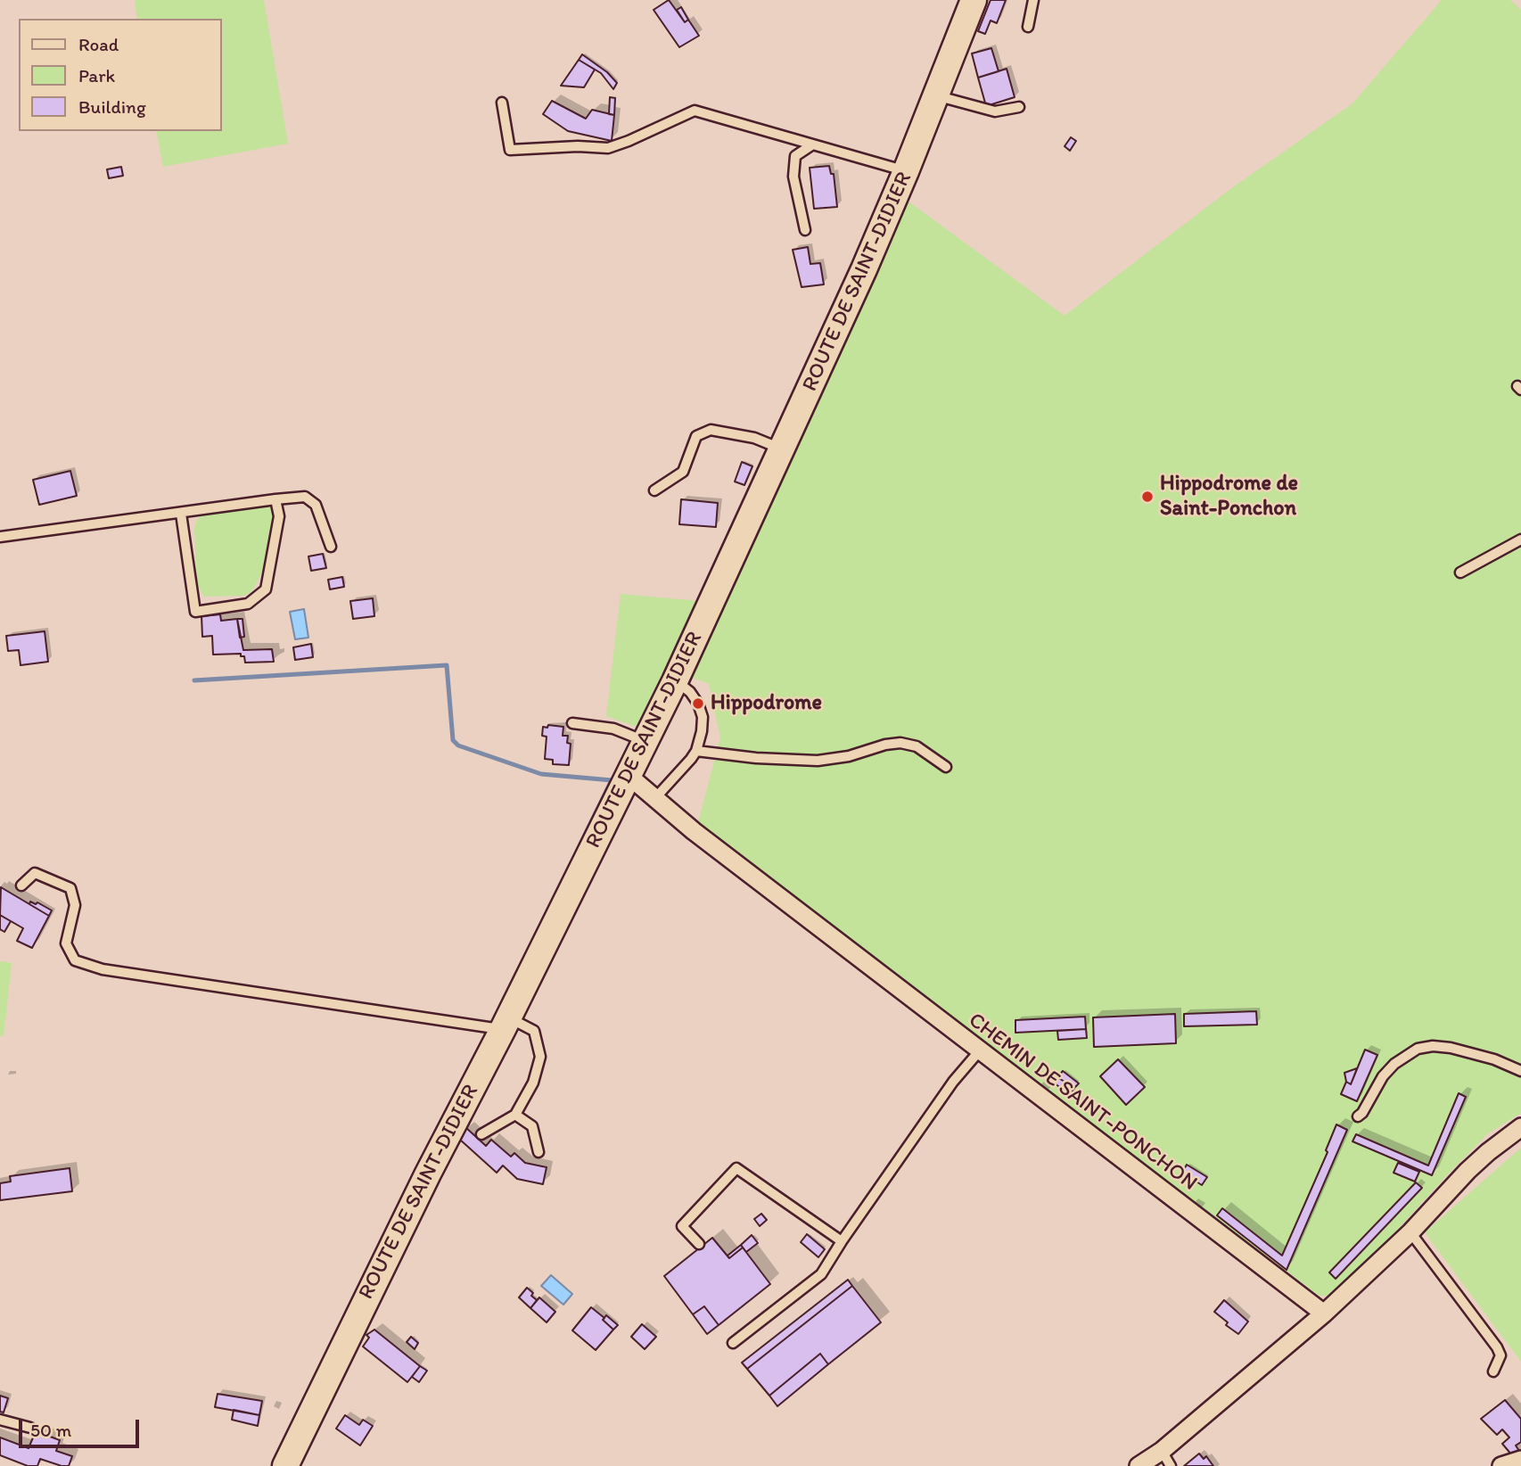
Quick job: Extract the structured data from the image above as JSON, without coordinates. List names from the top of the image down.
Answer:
{
  "streets": {
    "main road": ["ROUTE DE SAINT-DIDIER"],
    "street": ["CHEMIN DE SAINT-PONCHON"]
  },
  "crossings": [
    ["ROUTE DE SAINT-DIDIER", "CHEMIN DE SAINT-PONCHON"]
  ],
  "places": ["Hippodrome de Saint-Ponchon", "Hippodrome"],
  "legend": ["Road", "Park", "Building"],
  "scale_bar": "50 m"
}
